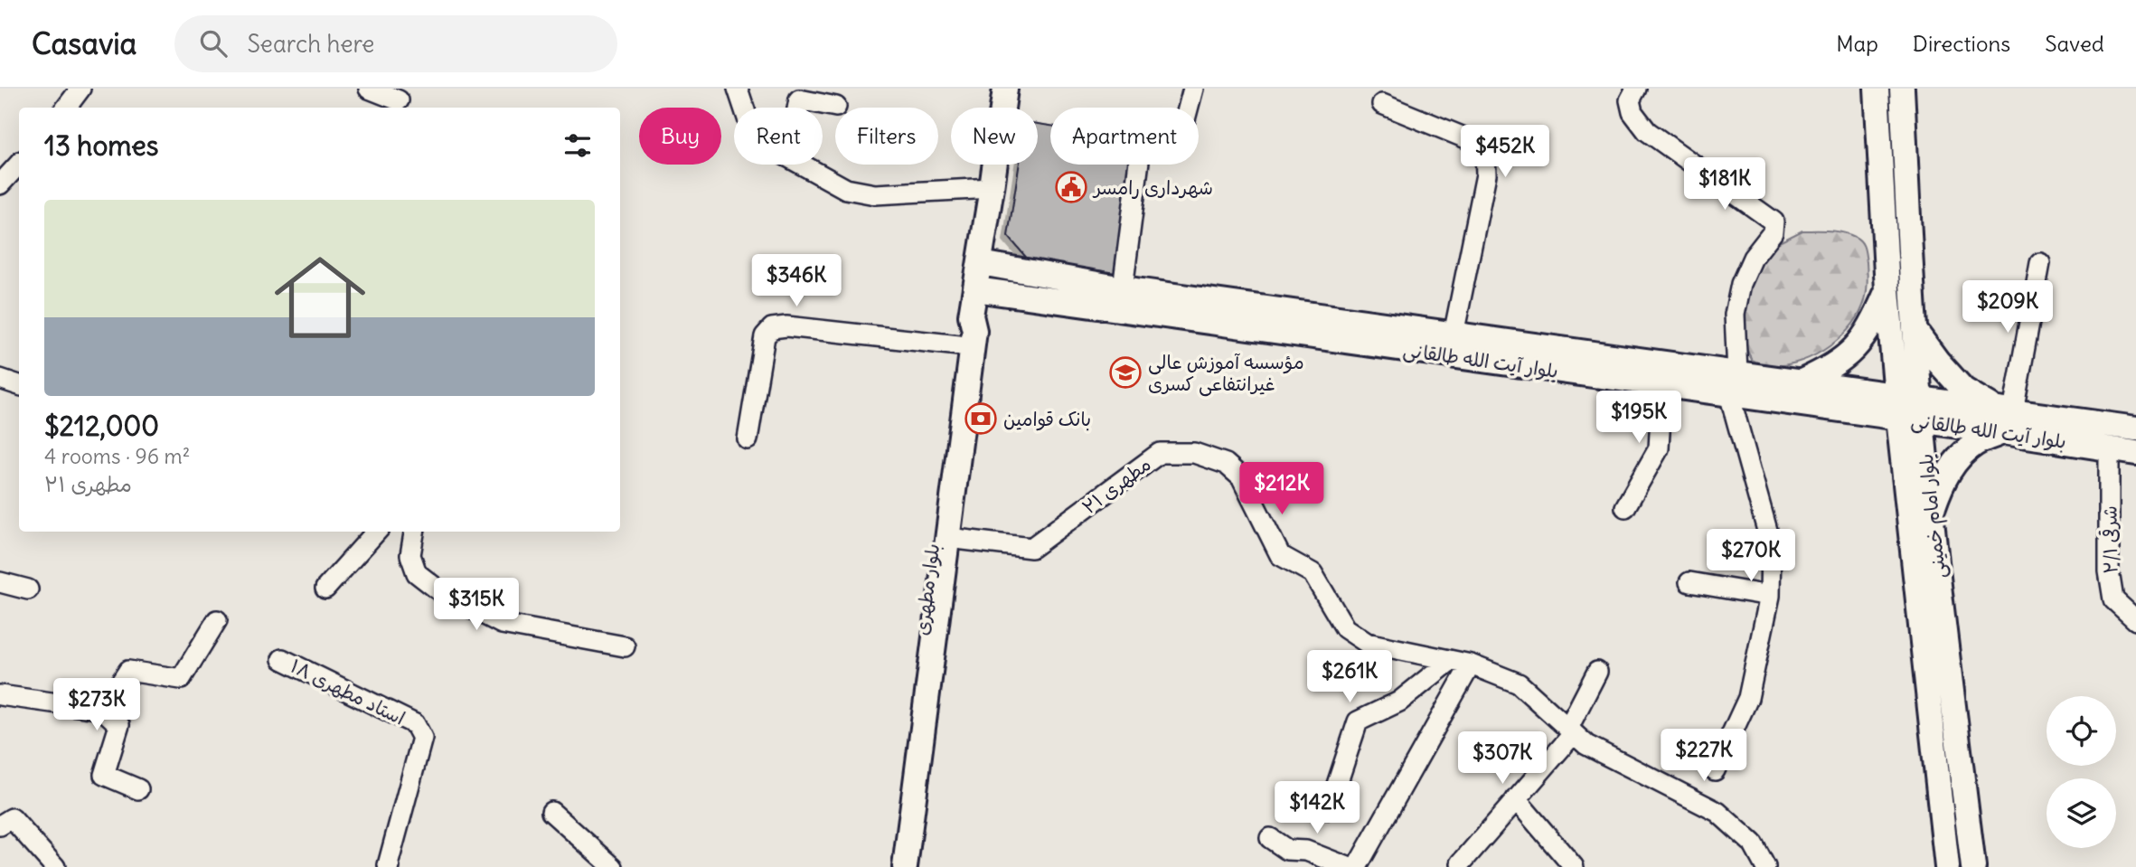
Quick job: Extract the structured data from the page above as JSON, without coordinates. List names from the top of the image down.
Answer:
{
  "streets": {
    "main road": ["بلوار آیت الله طالقانی", "بلوار امام خمینی", "بلوار مطهری"],
    "street": ["مطهری ۲۱", "شرقی ۲/۱", "استاد مطهری ۱۸"]
  },
  "crossings": [
    ["بلوار آیت الله طالقانی", "بلوار امام خمینی"],
    ["بلوار آیت الله طالقانی", "شرقی ۲/۱"],
    ["بلوار آیت الله طالقانی", "بلوار مطهری"],
    ["مطهری ۲۱", "بلوار مطهری"]
  ],
  "places": {
    "public building": ["شهرداری رامسر"],
    "school or university": ["مؤسسه آموزش عالی غیرانتفاعی کسری"],
    "bank": ["بانک قوامین"]
  },
  "page": {
    "header": "Casavia",
    "search": "Search here",
    "nav": ["Map", "Directions", "Saved"],
    "chip": [
      "Buy",
      "Rent",
      "Filters",
      "New",
      "Apartment"
    ],
    "heading": "13 homes",
    "price": [
      "$452K",
      "$181K",
      "$346K",
      "$209K",
      "$195K",
      "$212K",
      "$270K",
      "$315K",
      "$261K",
      "$273K",
      "$227K",
      "$307K",
      "$142K"
    ],
    "list": [
      {
        "name": "$212,000",
        "note": "4 rooms · 96 m² · مطهری ۲۱"
      }
    ]
  }
}
